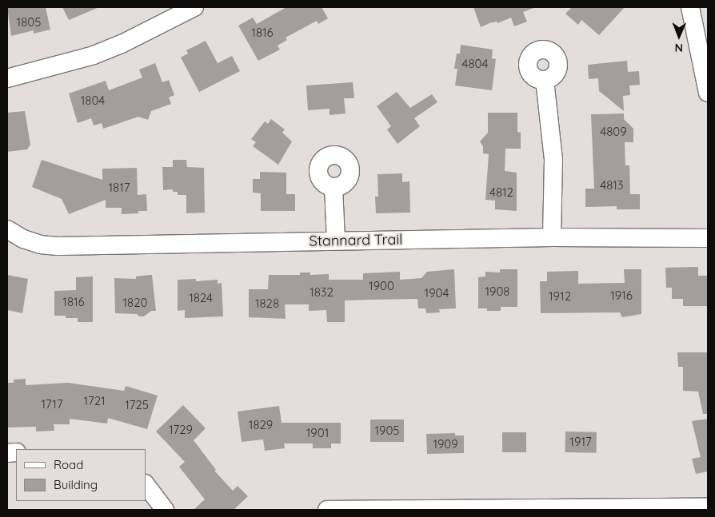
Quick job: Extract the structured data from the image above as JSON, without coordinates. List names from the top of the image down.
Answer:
{
  "streets": {
    "street": ["Stannard Trail"]
  },
  "house_numbers": [
    "1805",
    "1816",
    "4804",
    "1804",
    "4809",
    "4813",
    "1817",
    "4812",
    "1900",
    "1908",
    "1832",
    "1904",
    "1916",
    "1912",
    "1824",
    "1816",
    "1820",
    "1828",
    "1721",
    "1717",
    "1725",
    "1829",
    "1729",
    "1905",
    "1901",
    "1917",
    "1909"
  ],
  "legend": ["Road", "Building"],
  "north": "bottom"
}
